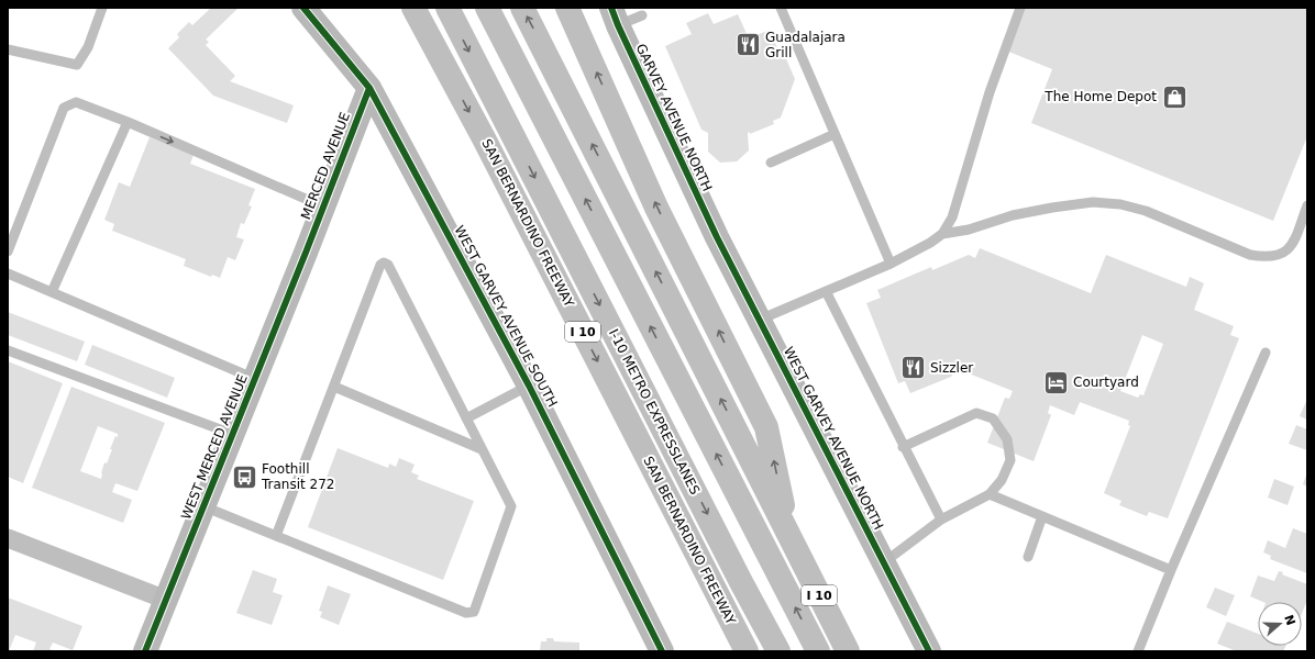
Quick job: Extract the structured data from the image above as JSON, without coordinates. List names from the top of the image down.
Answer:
{
  "streets": {
    "highway": ["SAN BERNARDINO FREEWAY", "I 10", "I-10 METRO EXPRESSLANES"],
    "street": [
      "GARVEY AVENUE NORTH",
      "MERCED AVENUE",
      "WEST GARVEY AVENUE SOUTH",
      "WEST GARVEY AVENUE NORTH",
      "WEST MERCED AVENUE"
    ]
  },
  "crossings": [
    ["GARVEY AVENUE NORTH", "WEST GARVEY AVENUE NORTH"],
    ["MERCED AVENUE", "WEST GARVEY AVENUE SOUTH"],
    ["MERCED AVENUE", "WEST MERCED AVENUE"]
  ],
  "places": {
    "restaurant": ["Guadalajara Grill", "Sizzler"],
    "shop": ["The Home Depot"],
    "hotel": ["Courtyard"],
    "bus stop": ["Foothill Transit 272"]
  },
  "north": "right"
}
